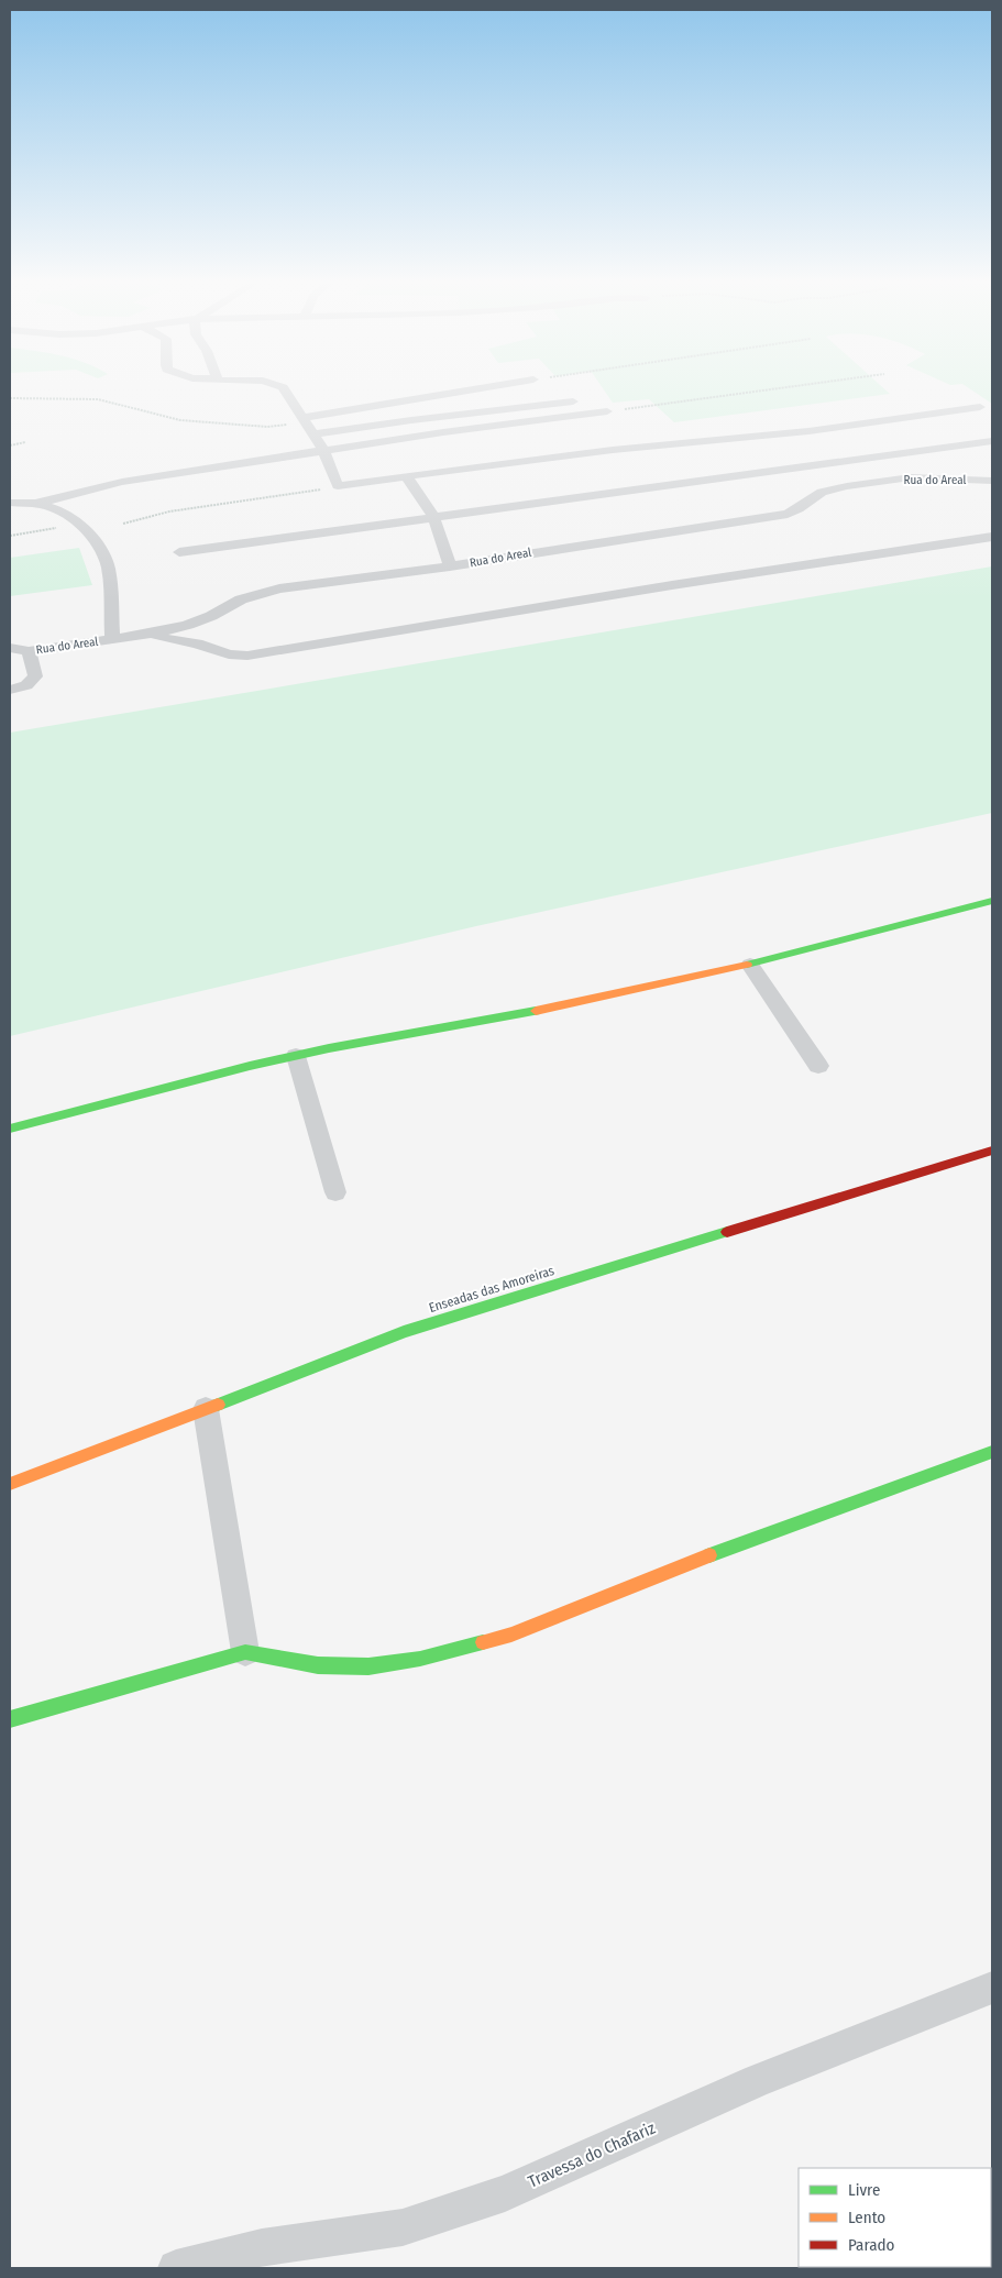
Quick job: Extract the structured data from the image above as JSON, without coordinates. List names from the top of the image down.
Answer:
{
  "streets": {
    "street": ["Rua do Areal", "Enseadas das Amoreiras", "Travessa do Chafariz"]
  },
  "legend": ["Livre", "Lento", "Parado"]
}
